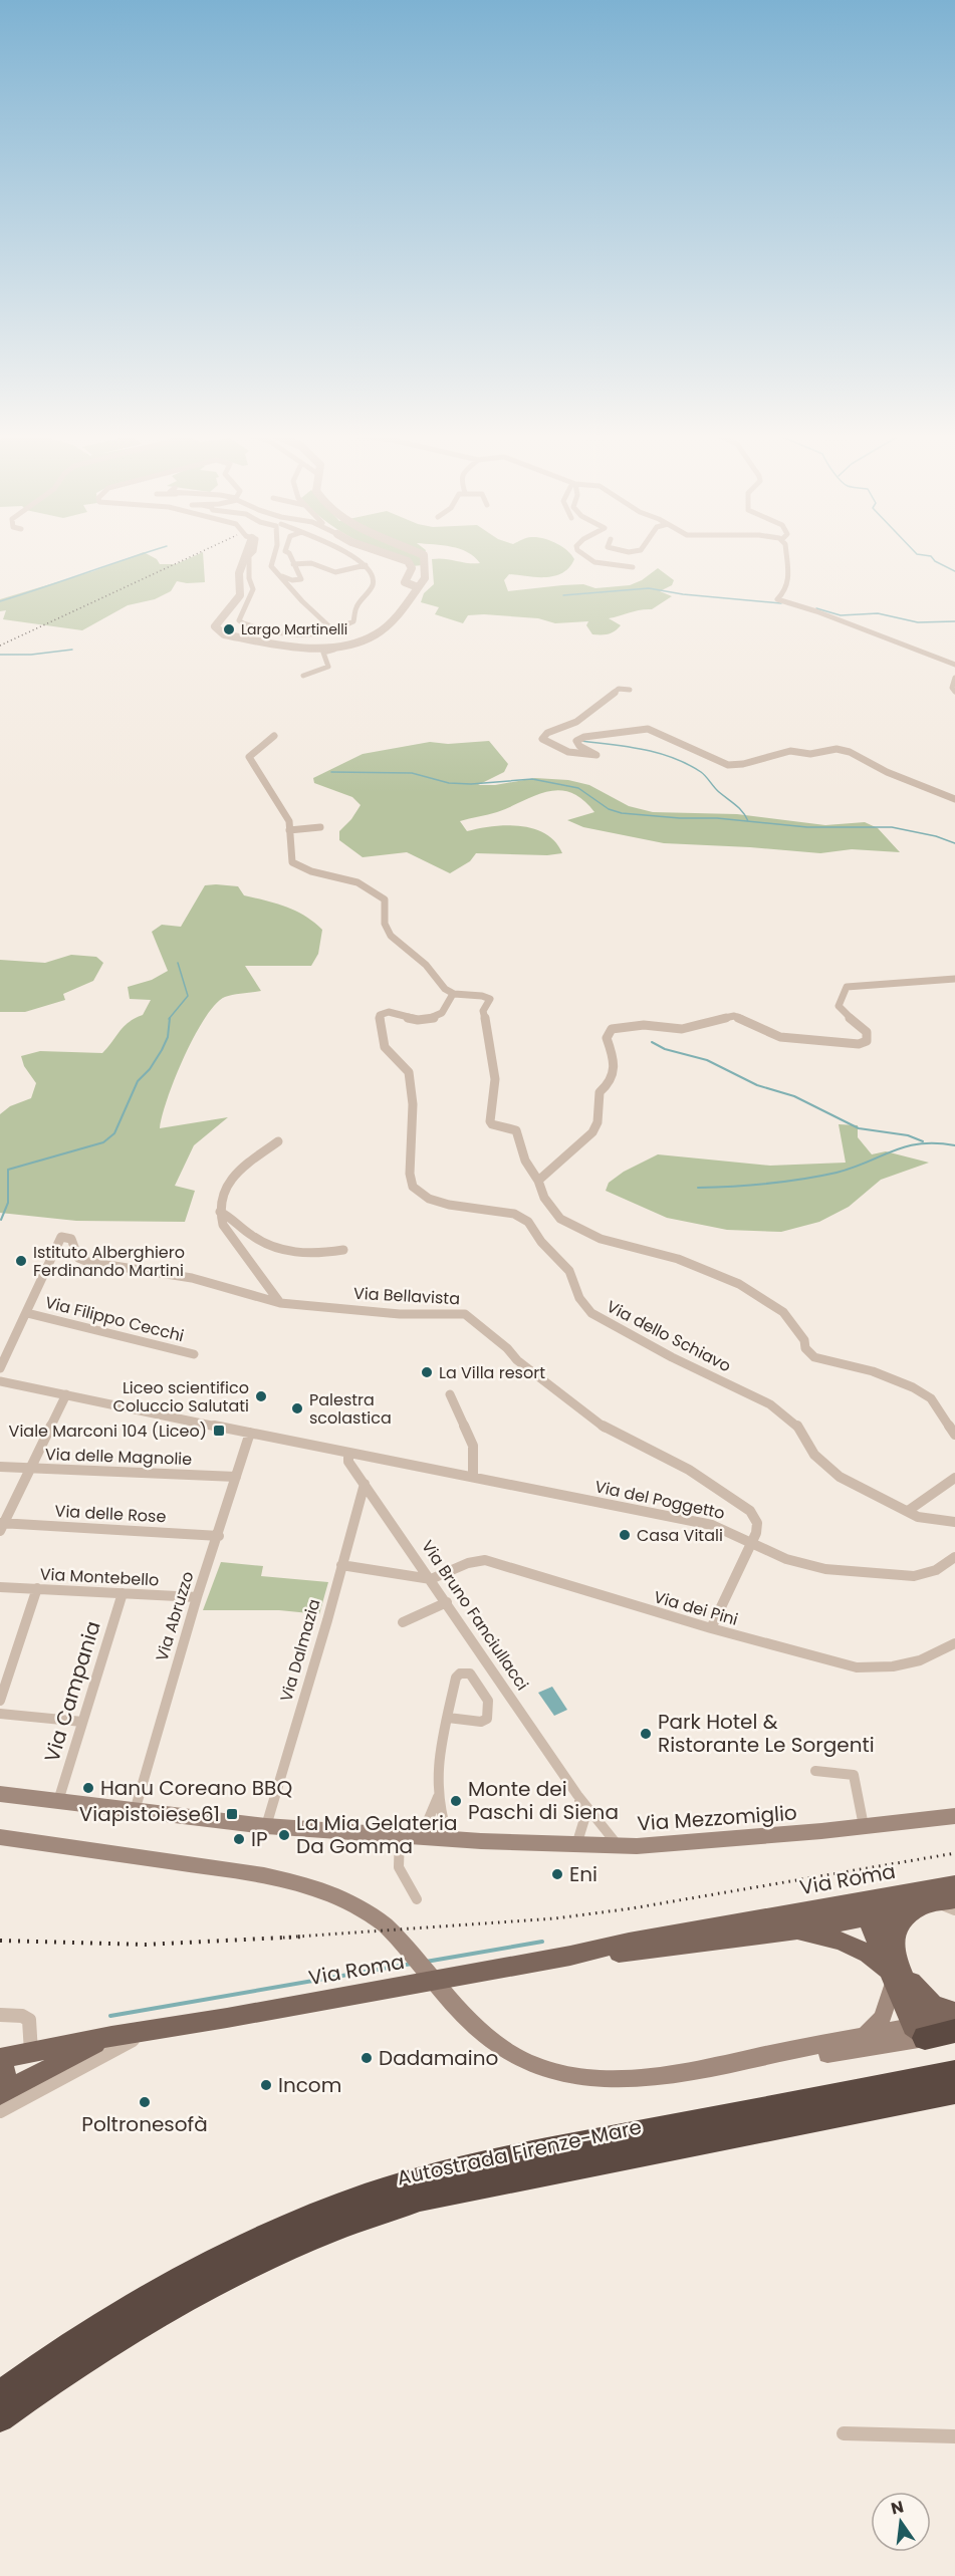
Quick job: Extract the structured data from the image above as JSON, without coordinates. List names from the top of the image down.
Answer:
{
  "streets": {
    "highway": ["Autostrada Firenze-Mare"],
    "main road": ["Via Mezzomiglio", "Via Roma"],
    "street": [
      "Via Bellavista",
      "Via Filippo Cecchi",
      "Via dello Schiavo",
      "Via delle Magnolie",
      "Via del Poggetto",
      "Via delle Rose",
      "Via Montebello",
      "Via dei Pini",
      "Via Bruno Fanciullacci",
      "Via Abruzzo",
      "Via Dalmazia",
      "Via Campania"
    ]
  },
  "crossings": [
    ["Via Bellavista", "Via Filippo Cecchi"],
    ["Via Bellavista", "Via del Poggetto"],
    ["Via delle Magnolie", "Via Abruzzo"],
    ["Via del Poggetto", "Via Bruno Fanciullacci"],
    ["Via del Poggetto", "Via Abruzzo"],
    ["Via delle Rose", "Via Abruzzo"],
    ["Via Montebello", "Via Abruzzo"],
    ["Via Montebello", "Via Campania"],
    ["Via dei Pini", "Via Bruno Fanciullacci"],
    ["Via Bruno Fanciullacci", "Via Dalmazia"],
    ["Via Bruno Fanciullacci", "Via Mezzomiglio"],
    ["Via Abruzzo", "Via Mezzomiglio"],
    ["Via Dalmazia", "Via Mezzomiglio"],
    ["Via Campania", "Via Mezzomiglio"]
  ],
  "places": {
    "other": [
      "Largo Martinelli",
      "Istituto Alberghiero Ferdinando Martini",
      "La Villa resort",
      "Liceo scientifico Coluccio Salutati",
      "Palestra scolastica",
      "Casa Vitali",
      "Park Hotel & Ristorante Le Sorgenti",
      "Hanu Coreano BBQ",
      "Monte dei Paschi di Siena",
      "La Mia Gelateria Da Gomma",
      "IP",
      "Eni",
      "Dadamaino",
      "Incom",
      "Poltronesofà"
    ],
    "transit": ["Viale Marconi 104 (Liceo)", "Viapistoiese61"]
  },
  "north": "top"
}
